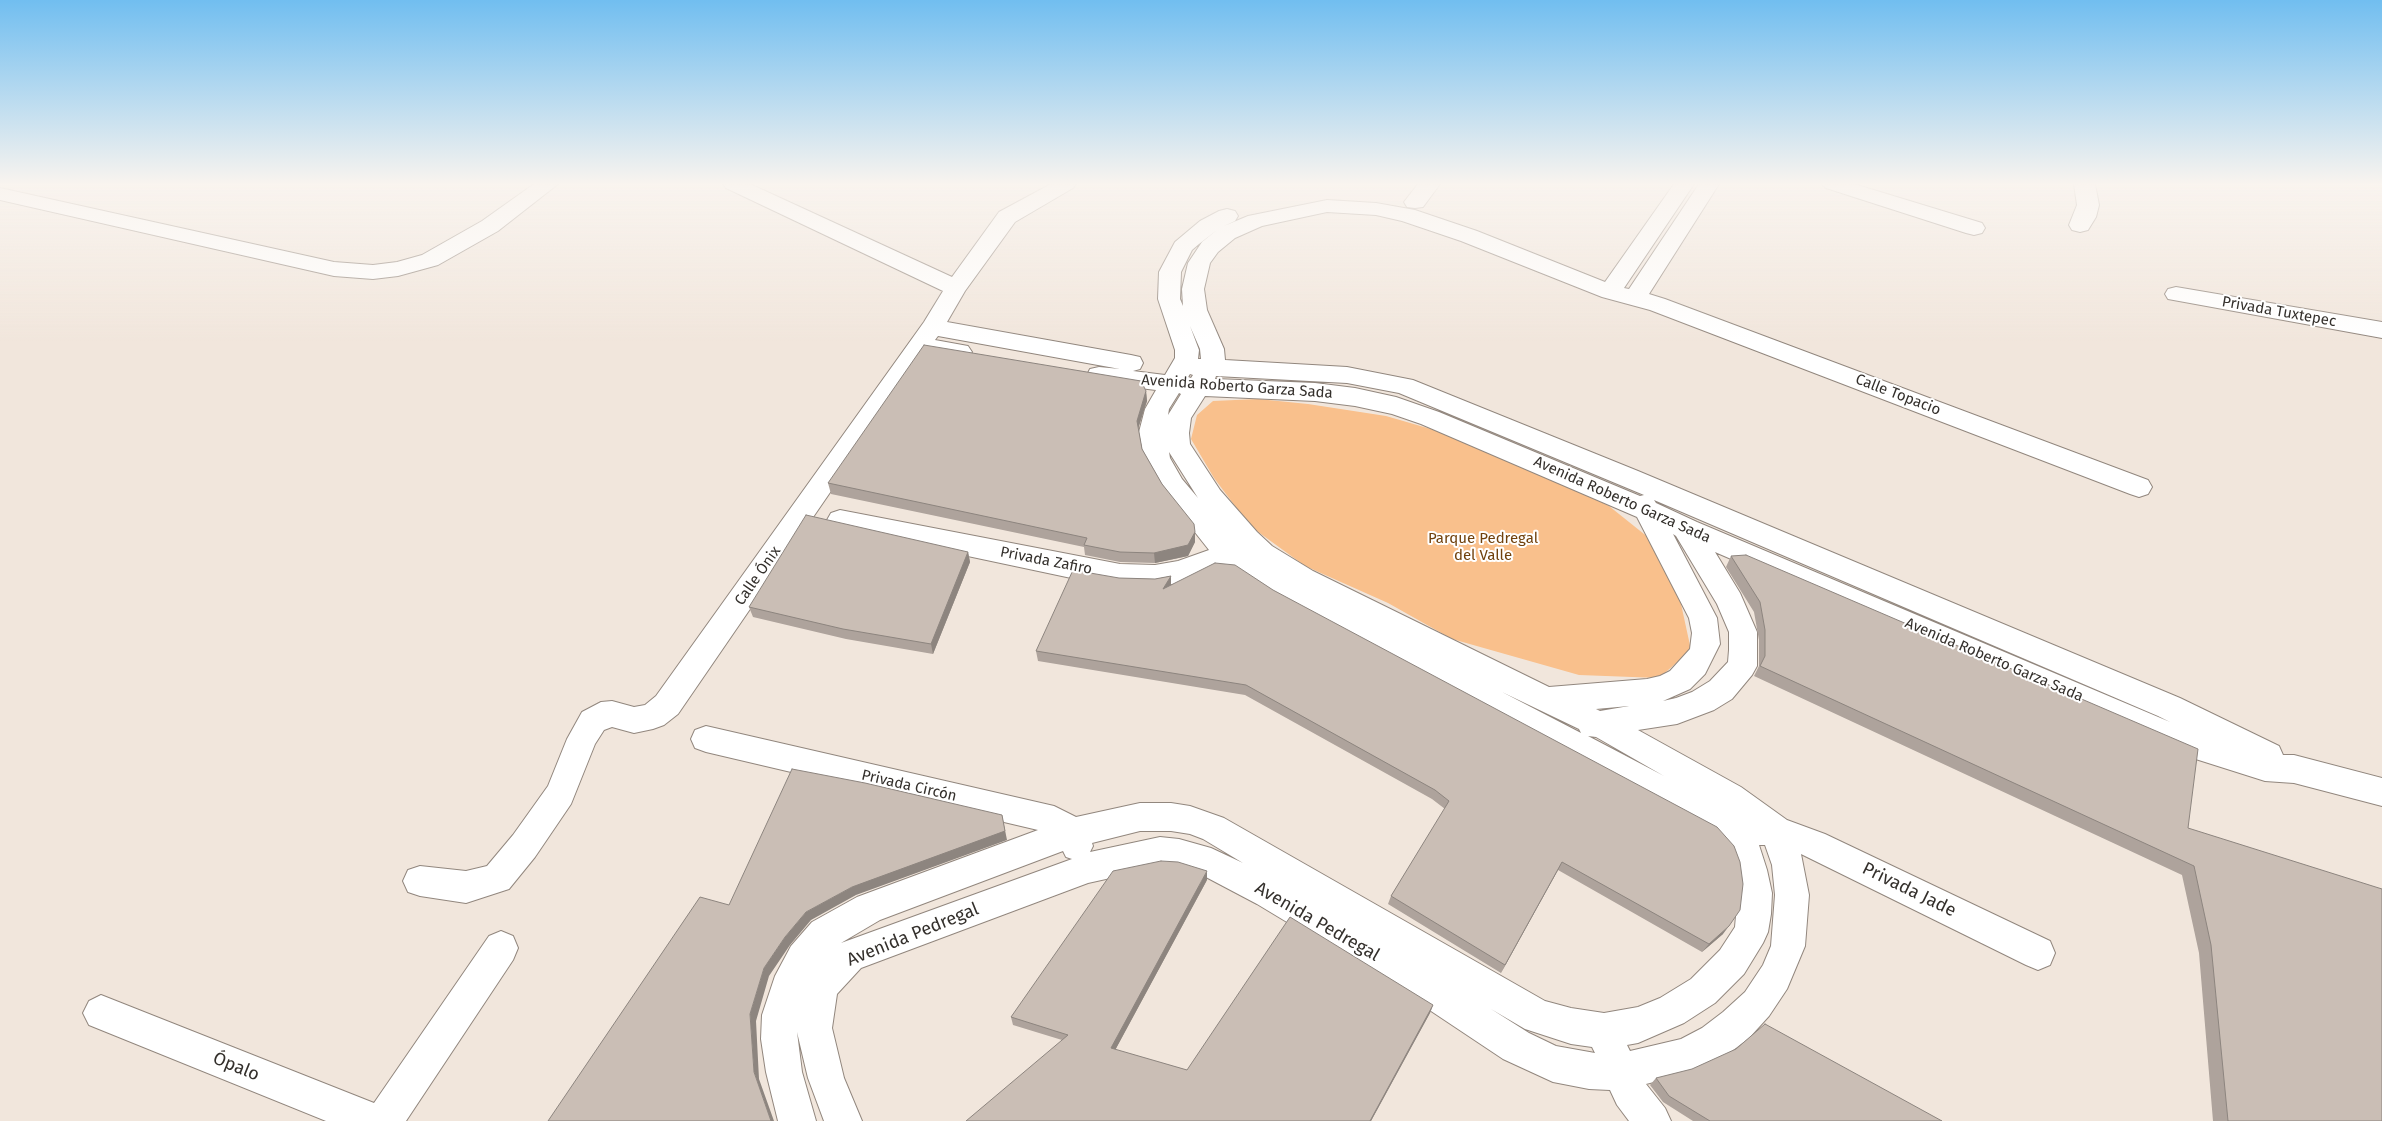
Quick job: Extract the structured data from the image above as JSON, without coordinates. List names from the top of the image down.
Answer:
{
  "streets": {
    "street": [
      "Privada Tuxtepec",
      "Avenida Roberto Garza Sada",
      "Calle Topacio",
      "Privada Zafiro",
      "Calle Ónix",
      "Privada Circón",
      "Privada Jade",
      "Avenida Pedregal",
      "Ópalo"
    ]
  },
  "crossings": [
    ["Avenida Roberto Garza Sada", "Calle Ónix"],
    ["Privada Circón", "Avenida Pedregal"],
    ["Privada Jade", "Avenida Pedregal"]
  ],
  "parks": ["Parque Pedregal del Valle"]
}
